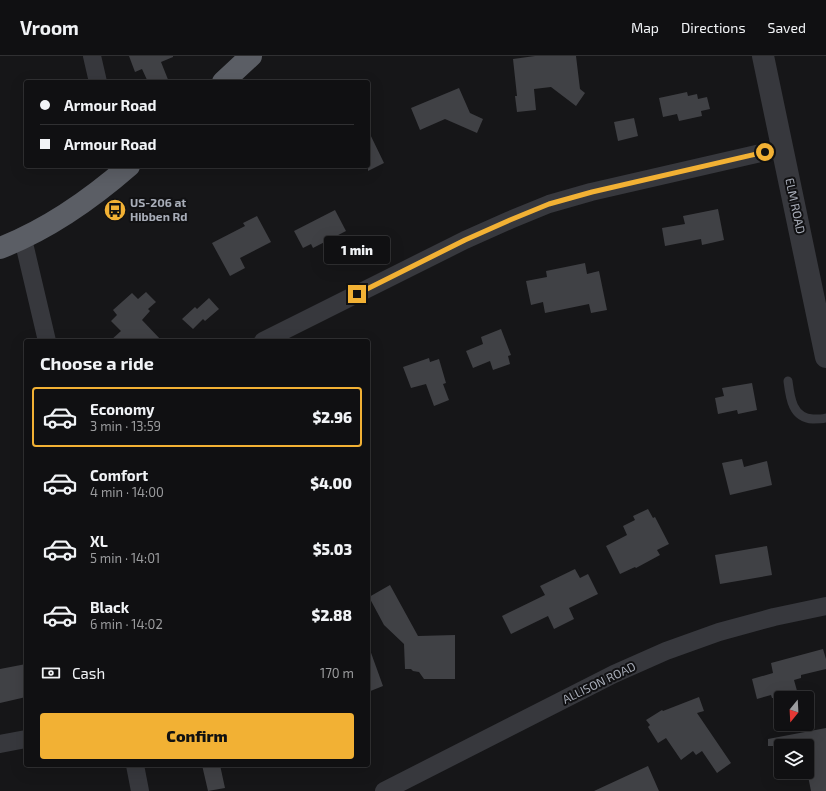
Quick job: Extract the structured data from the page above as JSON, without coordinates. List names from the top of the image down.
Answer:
{
  "streets": {
    "street": ["ELM ROAD", "ALLISON ROAD"]
  },
  "places": {
    "bus stop": ["US-206 at Hibben Rd"]
  },
  "north": "bottom",
  "page": {
    "header": "Vroom",
    "nav": ["Map", "Directions", "Saved"],
    "banner": ["Armour Road", "Armour Road"],
    "bubble": "1 min",
    "heading": "Choose a ride",
    "list": [
      {
        "name": "Economy",
        "note": "3 min · 13:59",
        "value": "$2.96"
      },
      {
        "name": "Comfort",
        "note": "4 min · 14:00",
        "value": "$4.00"
      },
      {
        "name": "XL",
        "note": "5 min · 14:01",
        "value": "$5.03"
      },
      {
        "name": "Black",
        "note": "6 min · 14:02",
        "value": "$2.88"
      }
    ],
    "pay": ["Cash", "170 m"],
    "buttons": "Confirm"
  }
}
